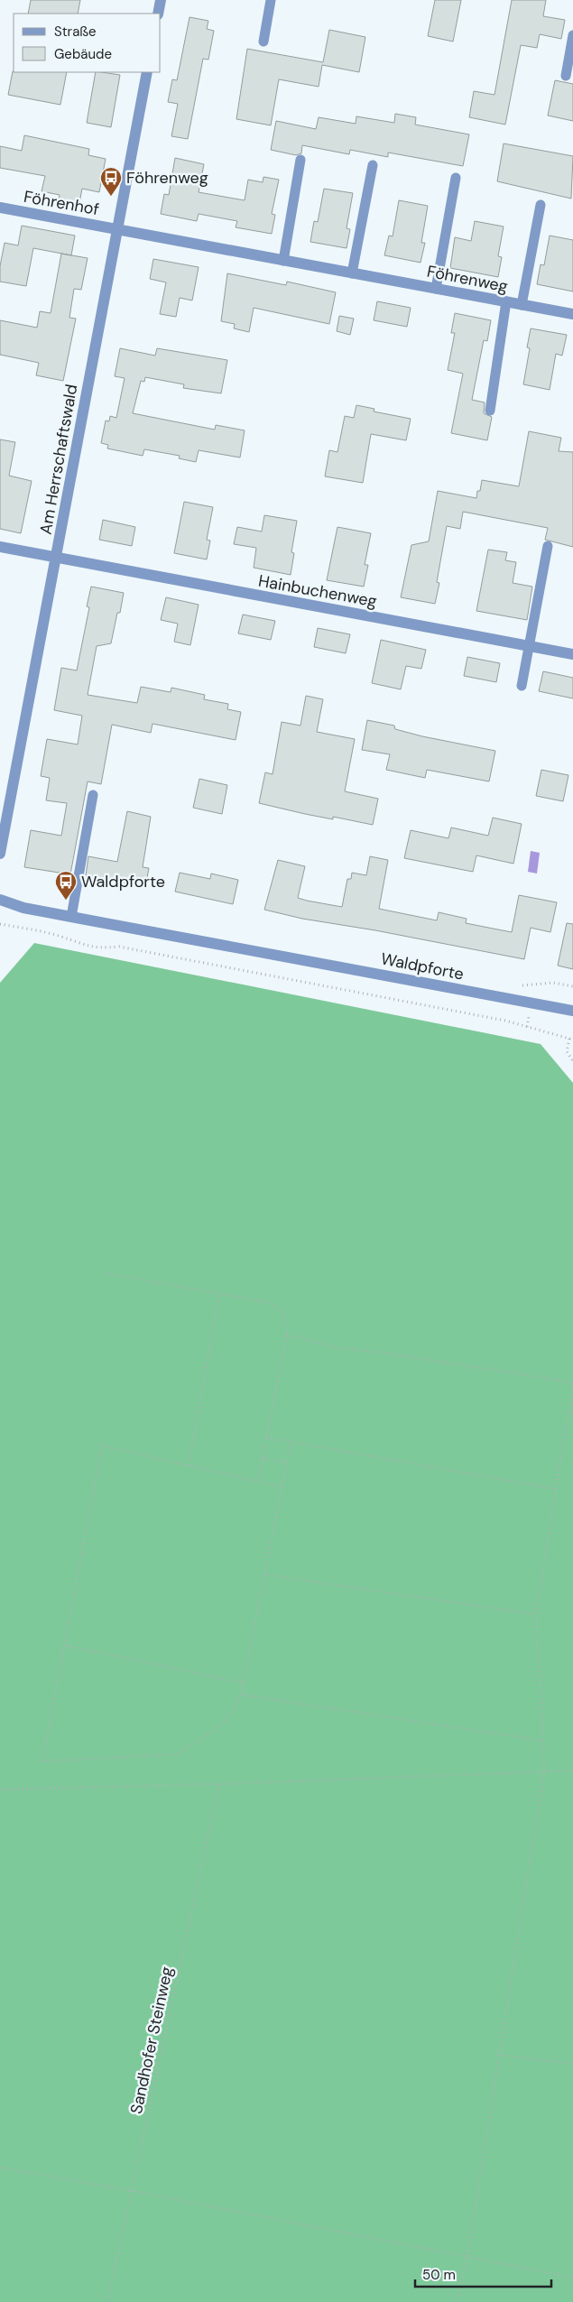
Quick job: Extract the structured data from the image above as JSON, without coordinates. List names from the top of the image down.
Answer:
{
  "streets": {
    "street": [
      "Föhrenhof",
      "Föhrenweg",
      "Am Herrschaftswald",
      "Hainbuchenweg",
      "Waldpforte"
    ],
    "path": ["Sandhofer Steinweg"]
  },
  "crossings": [
    ["Föhrenhof", "Föhrenweg"],
    ["Föhrenhof", "Am Herrschaftswald"],
    ["Föhrenweg", "Am Herrschaftswald"],
    ["Am Herrschaftswald", "Hainbuchenweg"]
  ],
  "places": {
    "bus stop": ["Föhrenweg", "Waldpforte"]
  },
  "legend": ["Straße", "Gebäude"],
  "scale_bar": "50 m"
}
